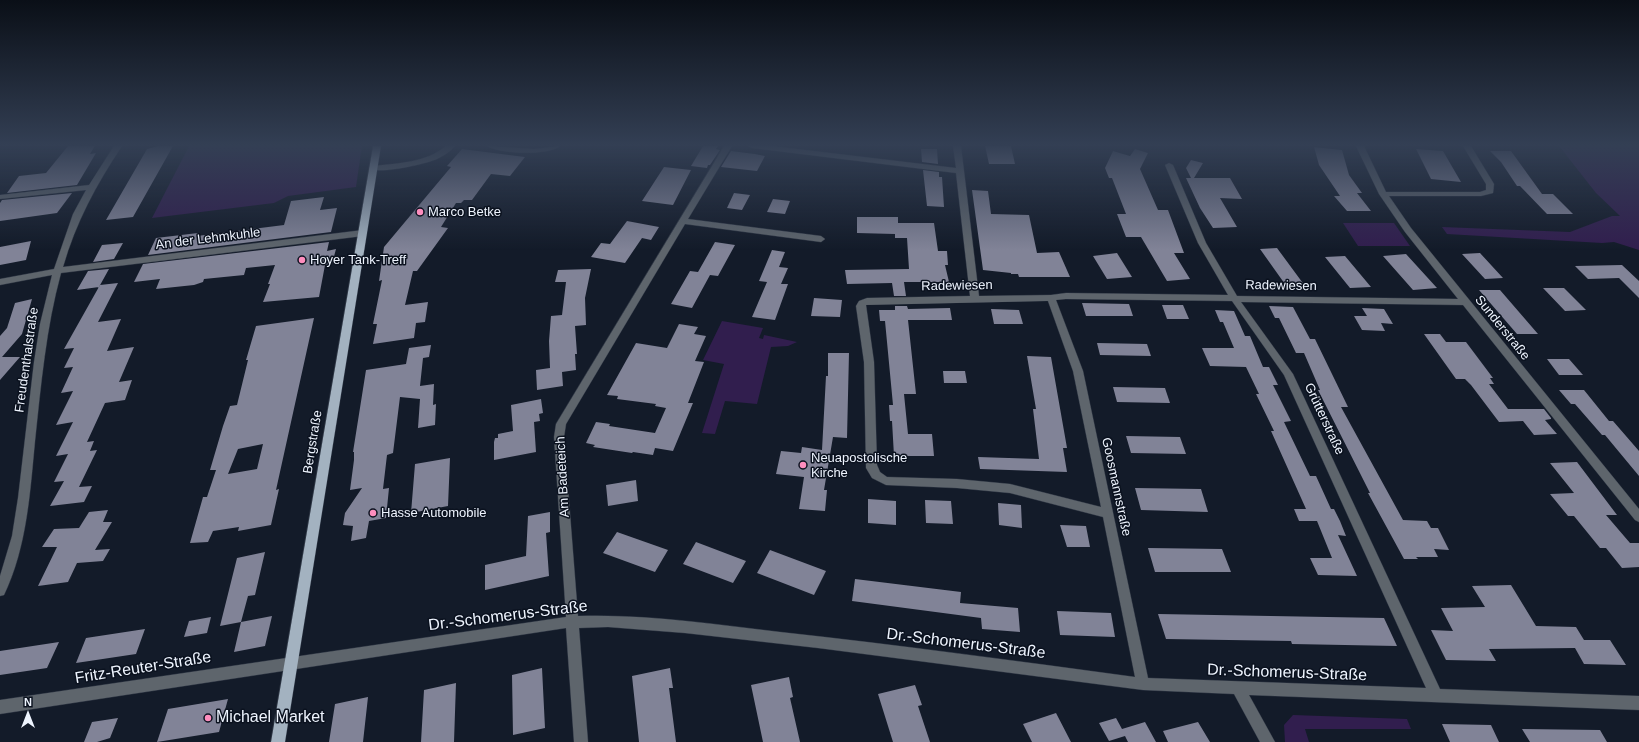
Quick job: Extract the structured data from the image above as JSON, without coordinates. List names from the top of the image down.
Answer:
{
  "streets": {
    "main road": ["Bergstraße"],
    "street": [
      "An der Lehmkuhle",
      "Radewiesen",
      "Sunderstraße",
      "Freudenthalstraße",
      "Grütterstraße",
      "Am Badeteich",
      "Goosmannstraße",
      "Dr.-Schomerus-Straße",
      "Fritz-Reuter-Straße"
    ]
  },
  "crossings": [
    ["An der Lehmkuhle", "Freudenthalstraße"],
    ["An der Lehmkuhle", "Bergstraße"],
    ["Radewiesen", "Sunderstraße"],
    ["Radewiesen", "Grütterstraße"],
    ["Radewiesen", "Goosmannstraße"],
    ["Grütterstraße", "Dr.-Schomerus-Straße"],
    ["Bergstraße", "Dr.-Schomerus-Straße"],
    ["Bergstraße", "Fritz-Reuter-Straße"],
    ["Am Badeteich", "Dr.-Schomerus-Straße"],
    ["Goosmannstraße", "Dr.-Schomerus-Straße"],
    ["Dr.-Schomerus-Straße", "Fritz-Reuter-Straße"]
  ],
  "places": [
    "Marco Betke",
    "Hoyer Tank-Treff",
    "Neuapostolische Kirche",
    "Hasse Automobile",
    "Michael Market"
  ],
  "north": "top"
}
